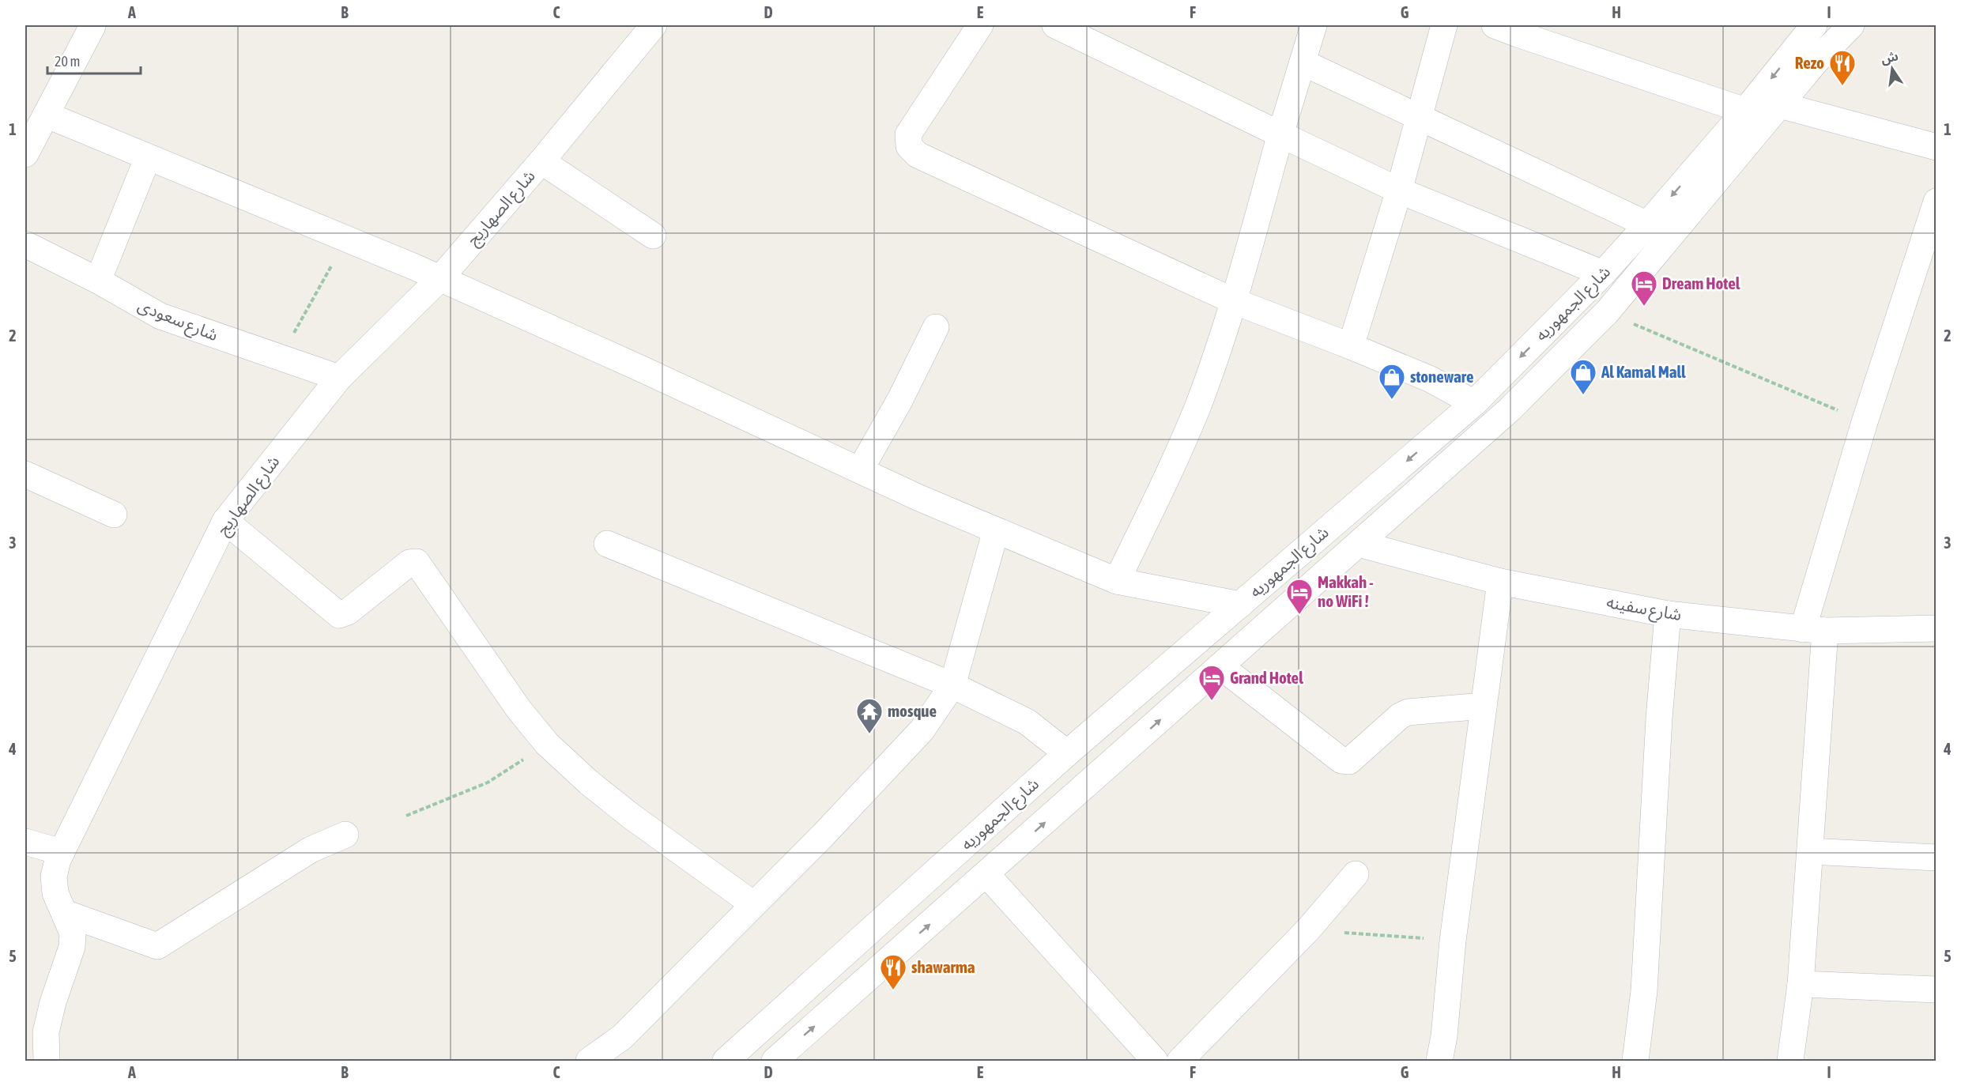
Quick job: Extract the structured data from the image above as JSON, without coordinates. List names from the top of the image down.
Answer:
{
  "streets": {
    "street": [
      "شارع الصهاريج",
      "شارع الجمهوريه",
      "شارع سعودى",
      "شارع سفينه"
    ]
  },
  "crossings": [
    ["شارع الصهاريج", "شارع سعودى"],
    ["شارع الجمهوريه", "شارع سفينه"]
  ],
  "places": {
    "restaurant": ["Rezo", "shawarma"],
    "hotel": ["Dream Hotel", "Makkah - no WiFi !", "Grand Hotel"],
    "shop": ["Al Kamal Mall", "stoneware"],
    "temple": ["mosque"]
  },
  "scale_bar": "20 m",
  "north": "top",
  "grid": {
    "columns": [
      "A",
      "B",
      "C",
      "D",
      "E",
      "F",
      "G",
      "H",
      "I"
    ],
    "rows": [
      "1",
      "2",
      "3",
      "4",
      "5"
    ]
  }
}
